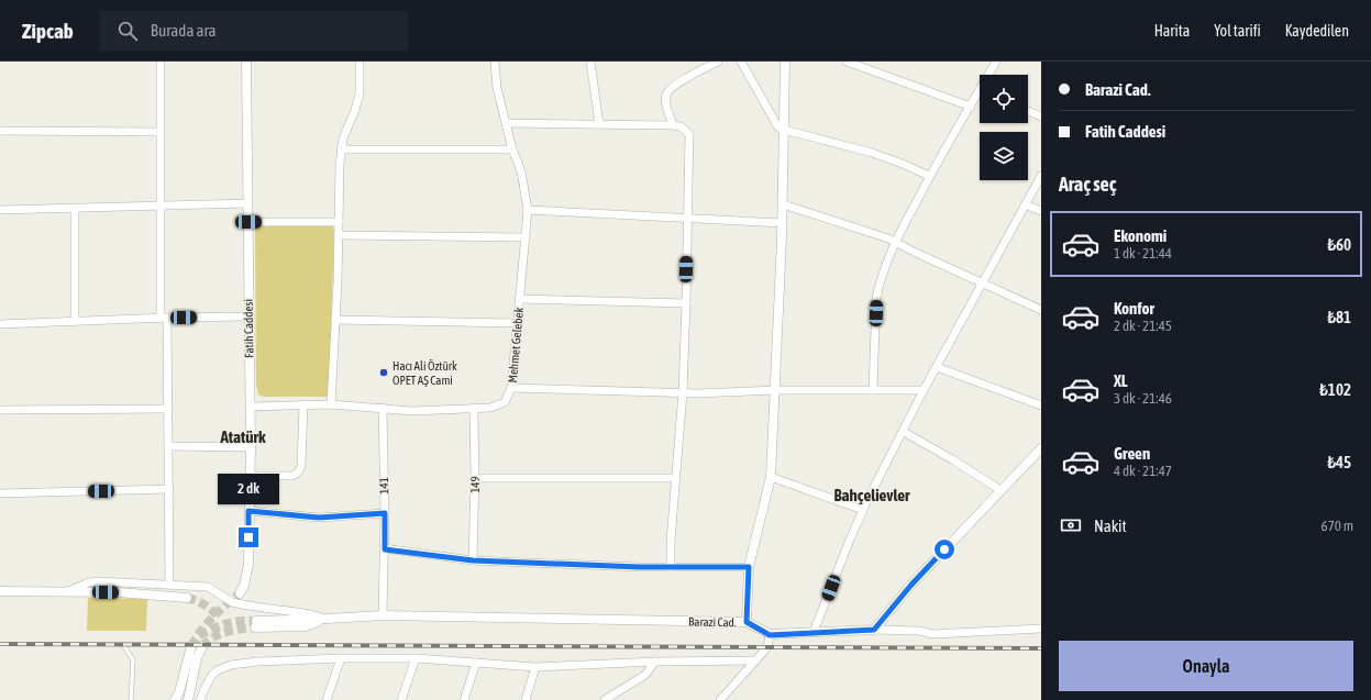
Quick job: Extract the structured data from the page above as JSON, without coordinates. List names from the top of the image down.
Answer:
{
  "streets": {
    "street": [
      "Fatih Caddesi",
      "Mehmet Gelebek",
      "149",
      "141",
      "Barazi Cad."
    ]
  },
  "crossings": [
    ["Fatih Caddesi", "Mehmet Gelebek"],
    ["Mehmet Gelebek", "149"],
    ["Mehmet Gelebek", "141"],
    ["141", "Barazi Cad."]
  ],
  "districts": ["Atatürk", "Bahçelievler"],
  "places": ["Hacı Ali Öztürk OPET AŞ Cami"],
  "page": {
    "header": "Zipcab",
    "search": "Burada ara",
    "nav": ["Harita", "Yol tarifi", "Kaydedilen"],
    "banner": ["Barazi Cad.", "Fatih Caddesi"],
    "heading": "Araç seç",
    "list": [
      {
        "name": "Ekonomi",
        "note": "1 dk · 21:44",
        "value": "₺60"
      },
      {
        "name": "Konfor",
        "note": "2 dk · 21:45",
        "value": "₺81"
      },
      {
        "name": "XL",
        "note": "3 dk · 21:46",
        "value": "₺102"
      },
      {
        "name": "Green",
        "note": "4 dk · 21:47",
        "value": "₺45"
      }
    ],
    "bubble": "2 dk",
    "pay": ["Nakit", "670 m"],
    "buttons": "Onayla"
  }
}
